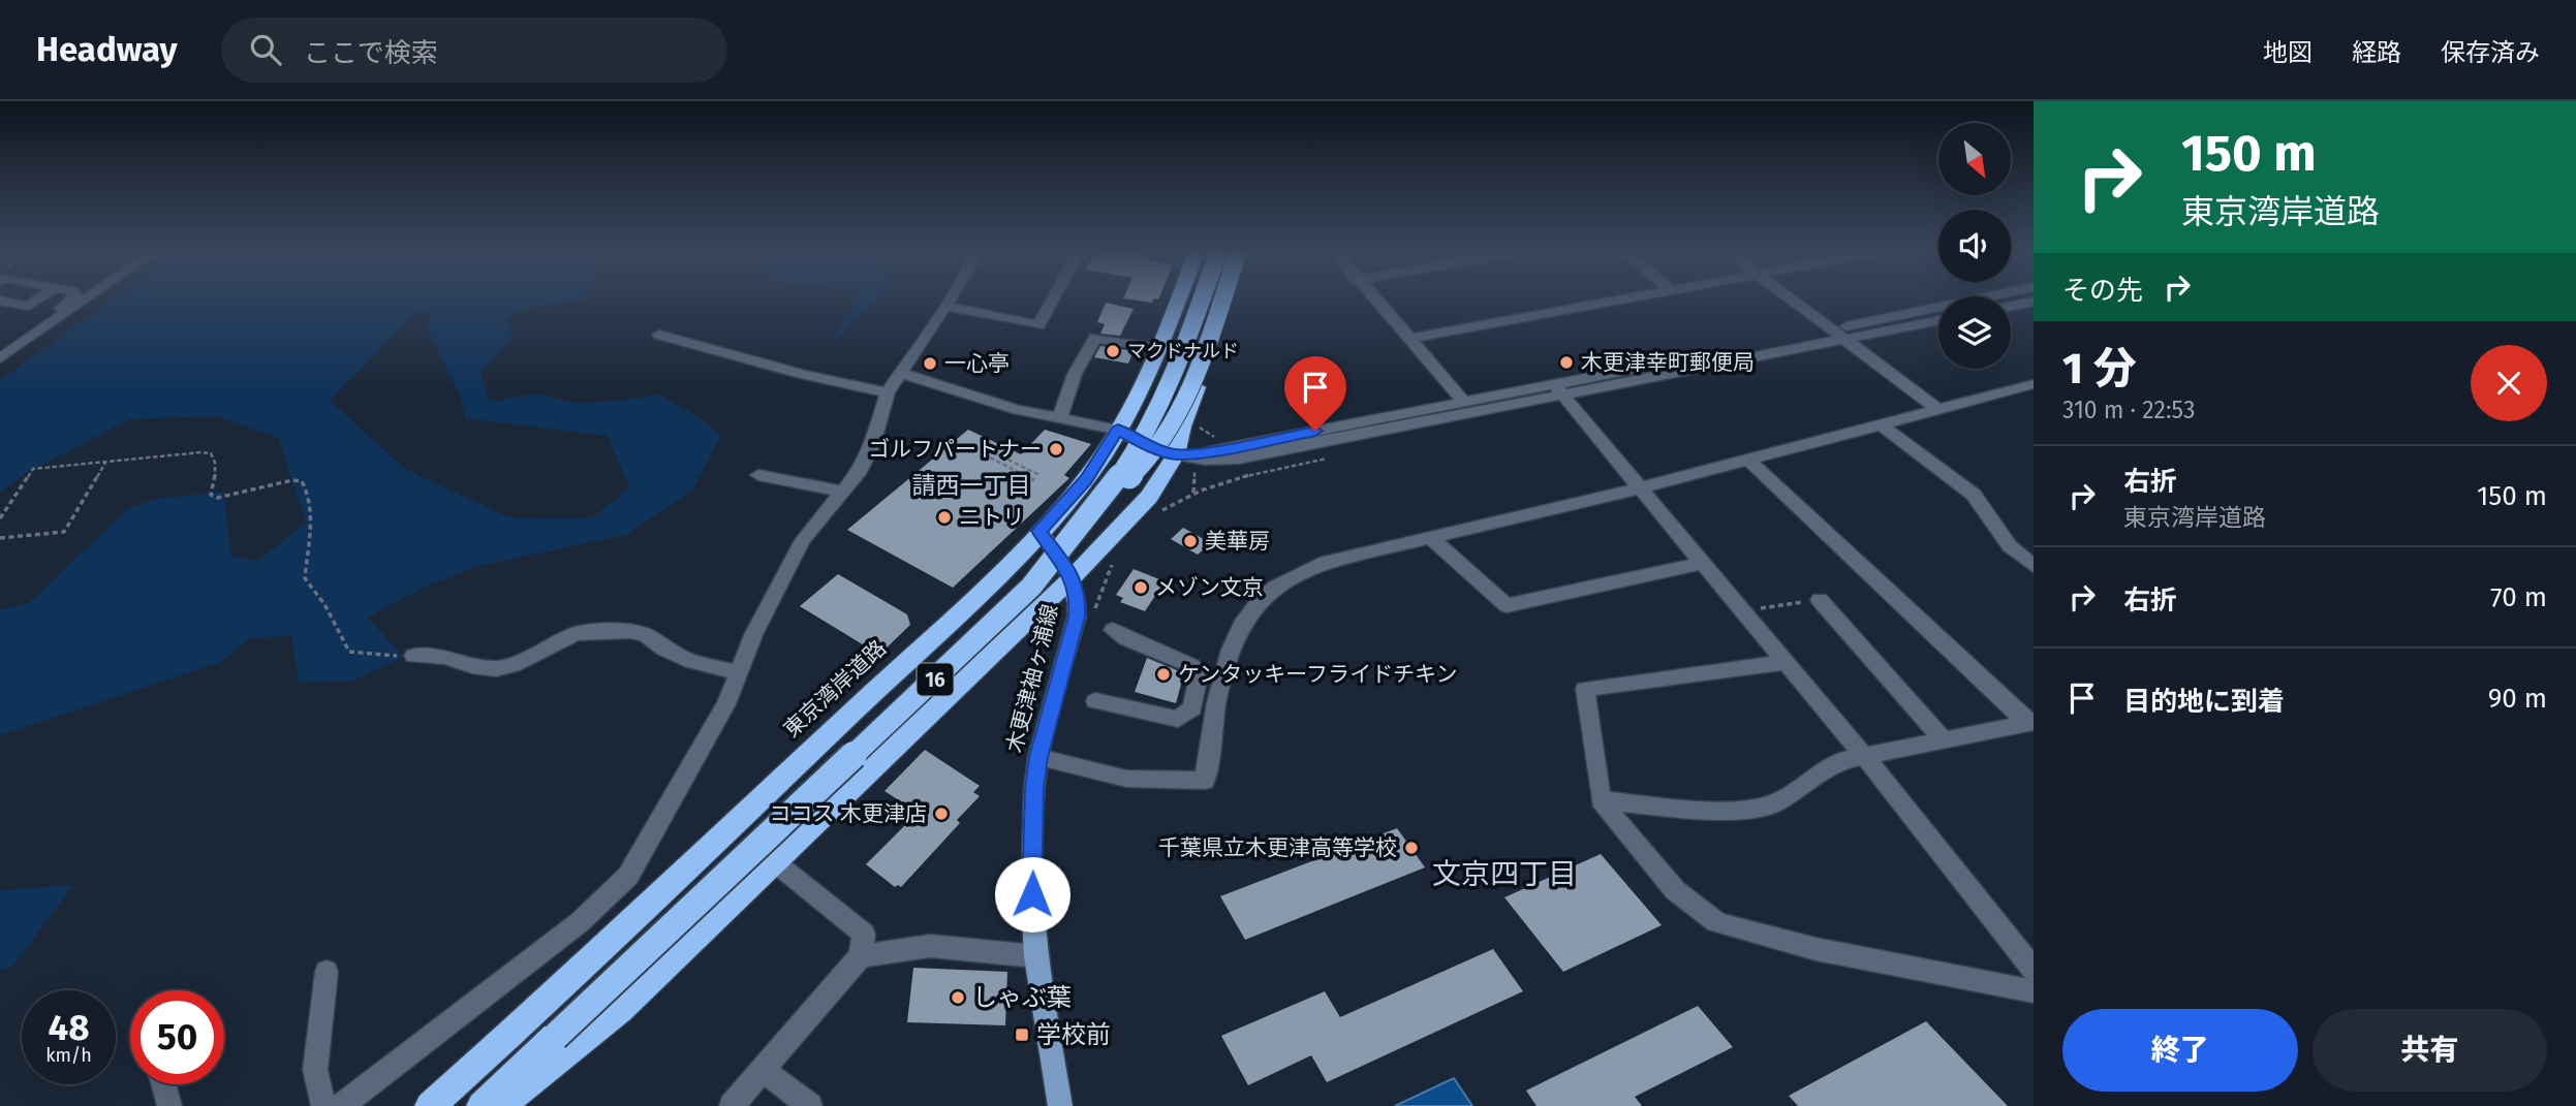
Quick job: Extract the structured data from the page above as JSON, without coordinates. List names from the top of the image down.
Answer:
{
  "streets": {
    "highway": ["16", "東京湾岸道路"],
    "main road": ["木更津袖ヶ浦線"]
  },
  "crossings": [
    ["木更津袖ヶ浦線", "16"],
    ["木更津袖ヶ浦線", "東京湾岸道路"]
  ],
  "districts": ["請西一丁目", "文京四丁目"],
  "places": {
    "other": [
      "マクドナルド",
      "木更津幸町郵便局",
      "一心亭",
      "ゴルフパートナー",
      "ニトリ",
      "美華房",
      "メゾン文京",
      "ケンタッキーフライドチキン",
      "ココス 木更津店",
      "千葉県立木更津高等学校",
      "しゃぶ葉"
    ],
    "transit": ["学校前"]
  },
  "north": "bottom right",
  "page": {
    "header": "Headway",
    "search": "ここで検索",
    "nav": ["地図", "経路", "保存済み"],
    "turn": ["150 m", "東京湾岸道路"],
    "then": "その先",
    "heading": ["1 分", "310 m · 22:53"],
    "list": [
      {
        "name": "右折",
        "note": "東京湾岸道路",
        "value": "150 m"
      },
      {
        "name": "右折",
        "value": "70 m"
      },
      {
        "name": "目的地に到着",
        "value": "90 m"
      }
    ],
    "speed": "48 km/h",
    "limit": "50",
    "buttons": ["終了", "共有"]
  }
}
